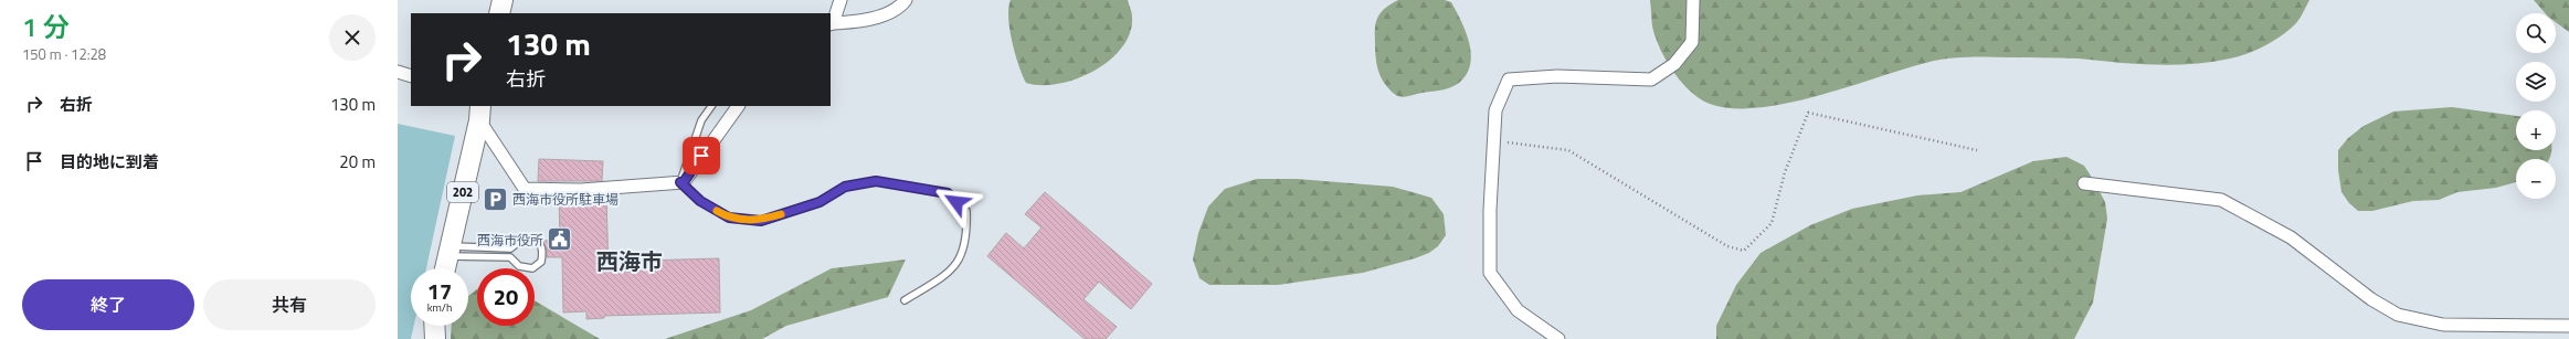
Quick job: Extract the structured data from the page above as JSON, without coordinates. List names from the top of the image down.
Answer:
{
  "streets": {
    "highway": ["202"]
  },
  "districts": ["西海市"],
  "places": {
    "parking": ["西海市役所駐車場"],
    "public building": ["西海市役所"]
  },
  "page": {
    "heading": ["1 分", "150 m · 12:28"],
    "map_buttons": ["+", "−"],
    "turn": ["130 m", "右折"],
    "list": [
      {
        "name": "右折",
        "value": "130 m"
      },
      {
        "name": "目的地に到着",
        "value": "20 m"
      }
    ],
    "speed": "17 km/h",
    "limit": "20",
    "buttons": ["終了", "共有"]
  }
}
